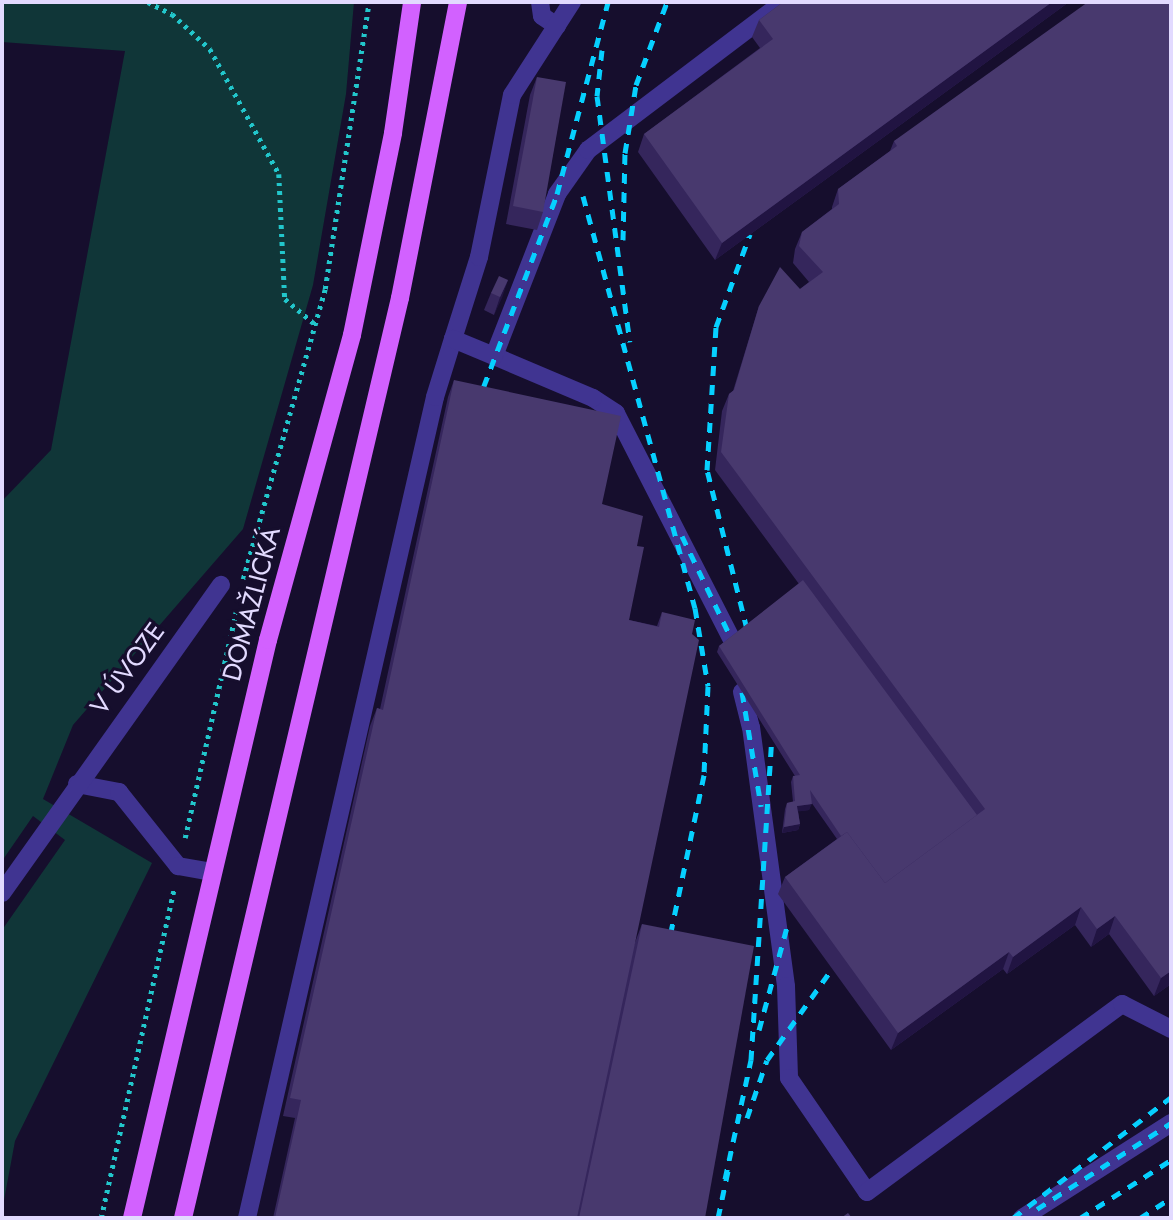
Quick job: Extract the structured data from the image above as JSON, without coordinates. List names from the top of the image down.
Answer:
{
  "streets": {
    "main road": ["DOMAŽLICKÁ"],
    "lane": ["V ÚVOZE"]
  }
}
